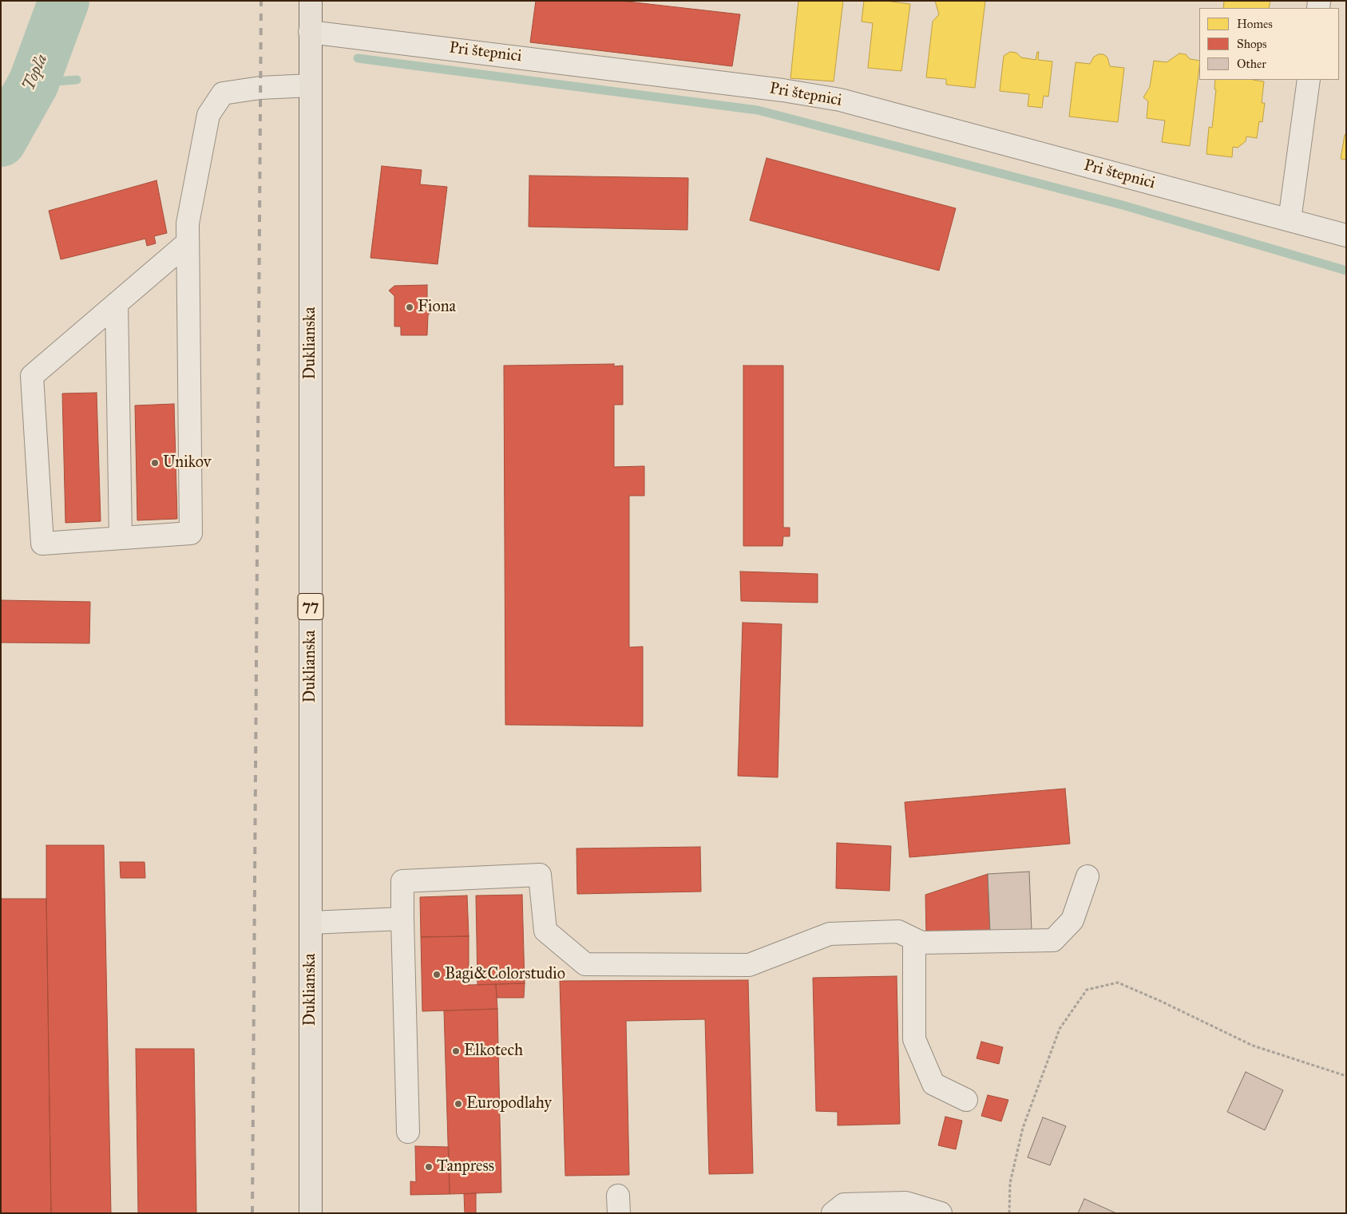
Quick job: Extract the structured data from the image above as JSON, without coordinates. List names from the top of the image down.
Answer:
{
  "streets": {
    "main road": ["Duklianska", "77"],
    "street": ["Pri štepnici"]
  },
  "crossings": [
    ["Pri štepnici", "Duklianska"]
  ],
  "water": ["Topľa"],
  "places": [
    "Fiona",
    "Unikov",
    "Bagi&Colorstudio",
    "Elkotech",
    "Europodlahy",
    "Tanpress"
  ],
  "legend": ["Homes", "Shops", "Other"]
}
